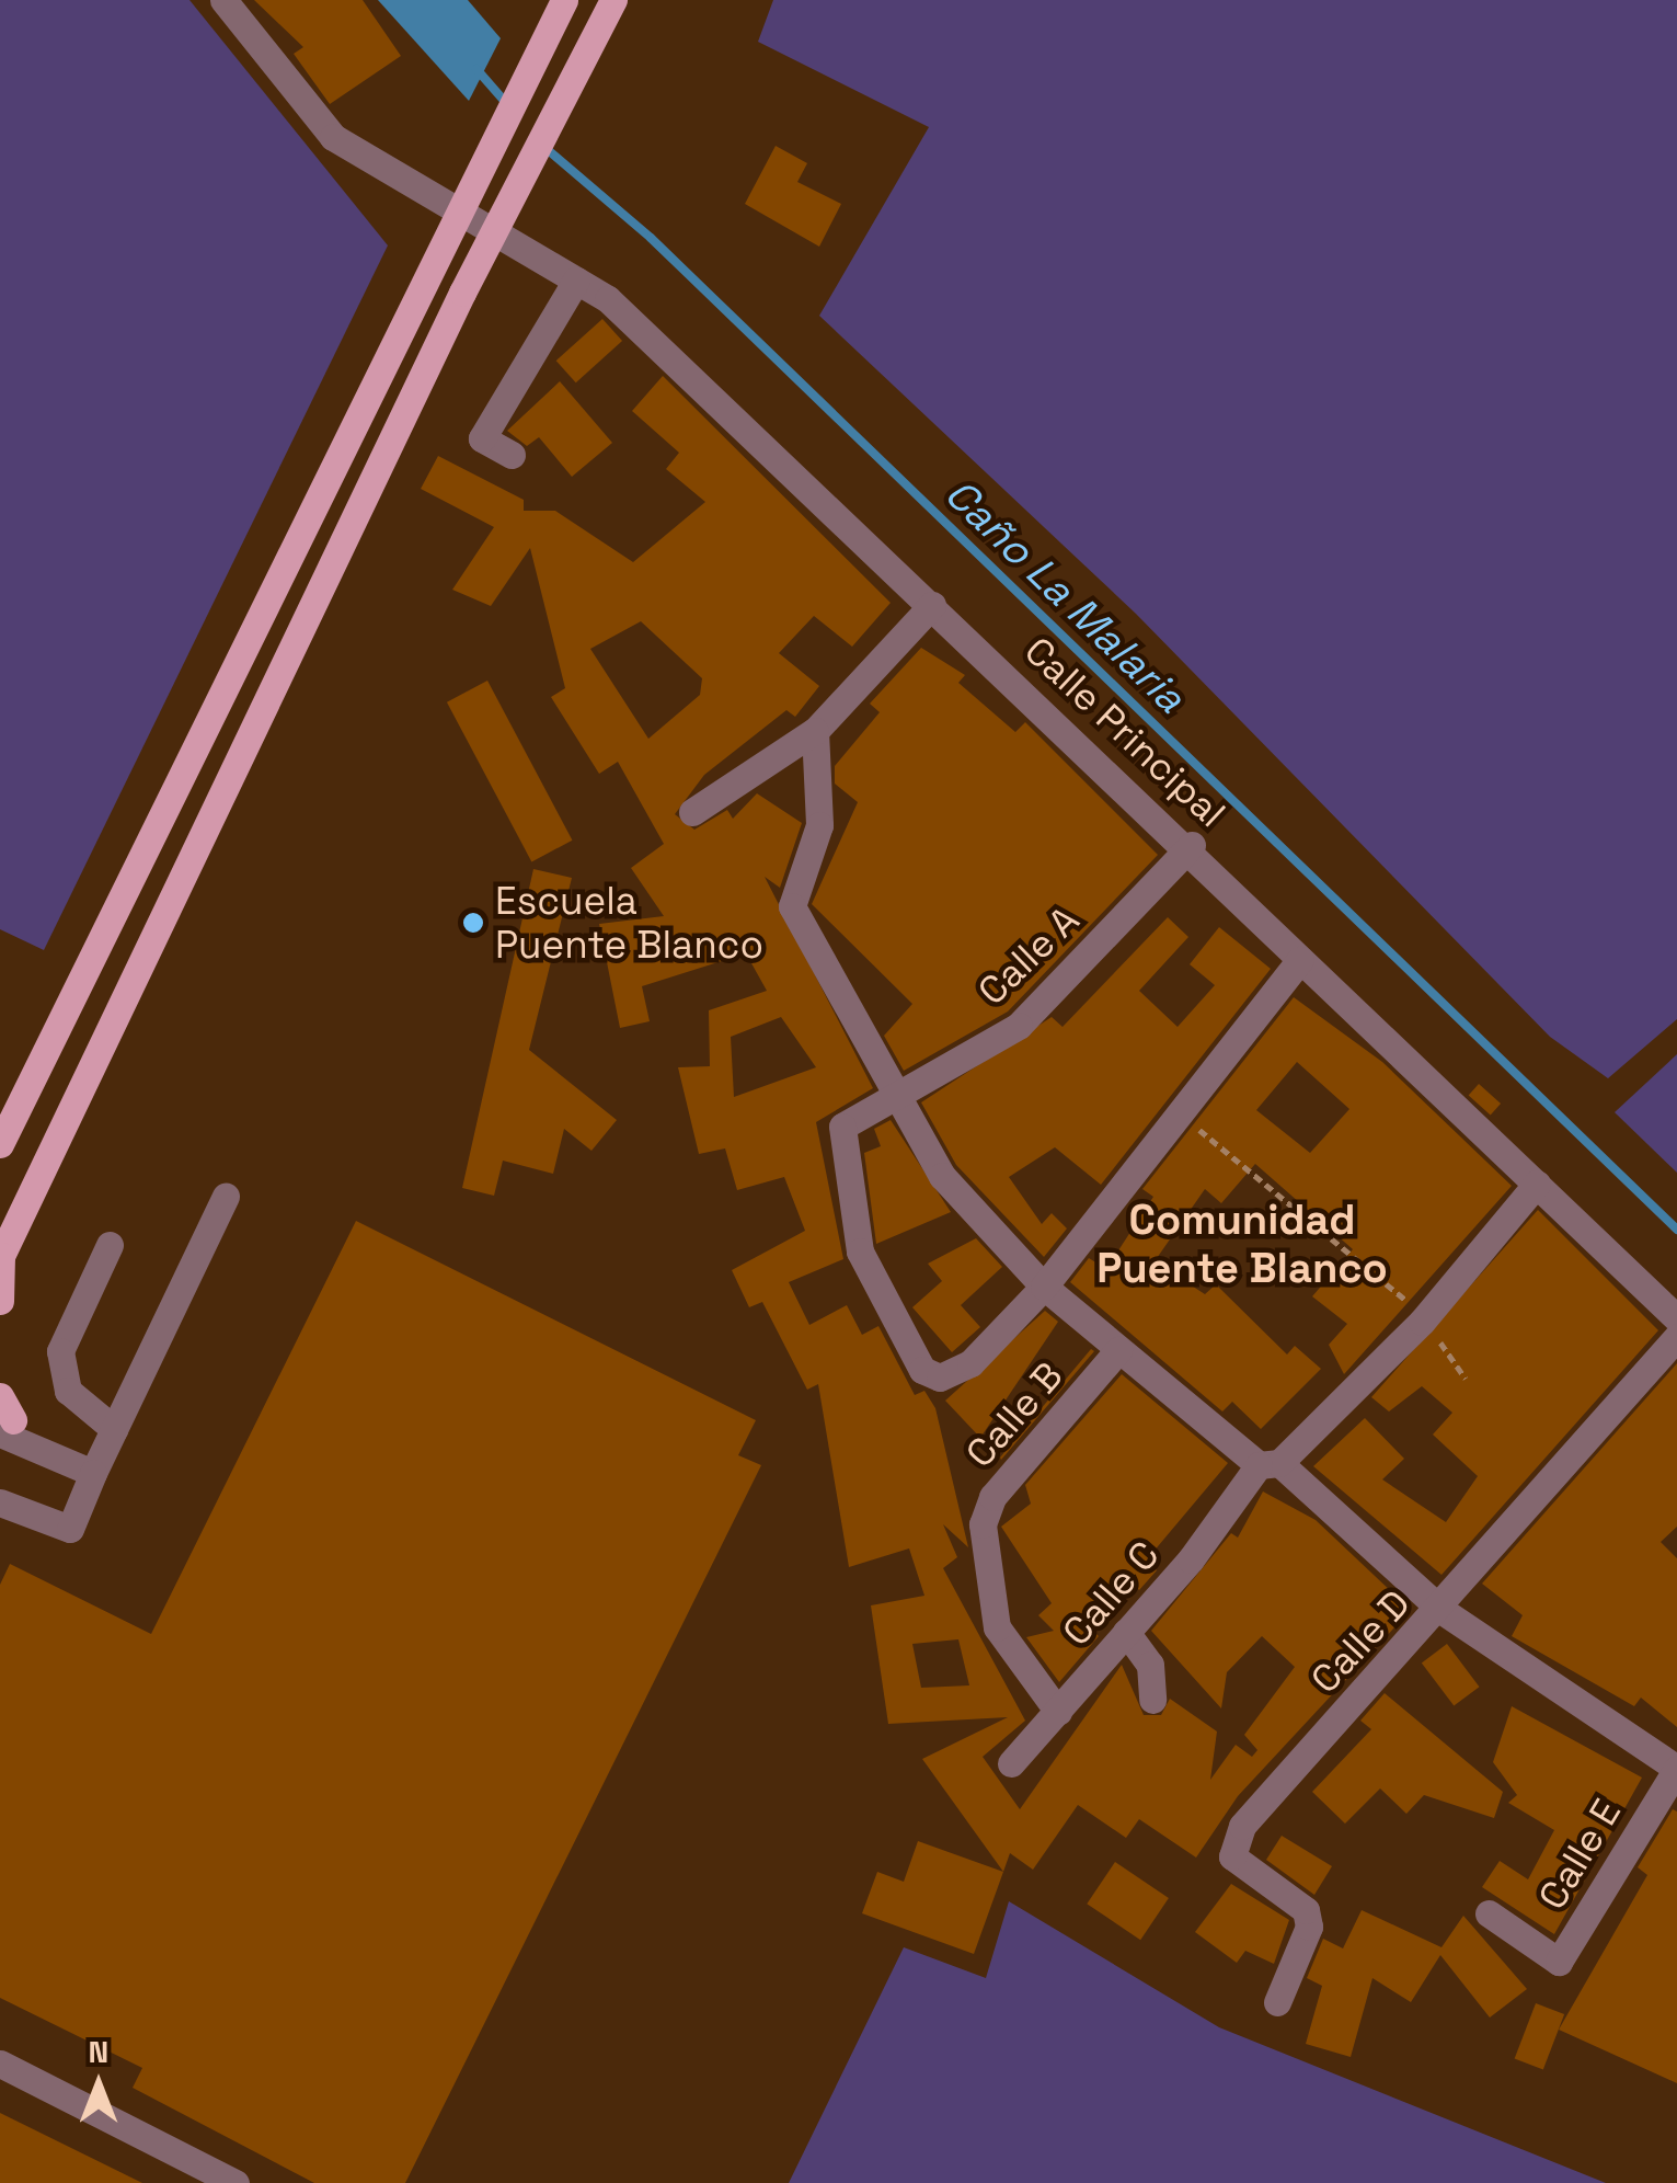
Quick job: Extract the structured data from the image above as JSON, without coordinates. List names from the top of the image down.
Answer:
{
  "streets": {
    "street": [
      "Calle Principal",
      "Calle A",
      "Calle B",
      "Calle C",
      "Calle D",
      "Calle E"
    ]
  },
  "crossings": [
    ["Calle Principal", "Calle A"],
    ["Calle Principal", "Calle C"],
    ["Calle B", "Calle C"]
  ],
  "districts": ["Comunidad Puente Blanco"],
  "water": ["Caño La Malaria"],
  "places": ["Escuela Puente Blanco"],
  "north": "top"
}
